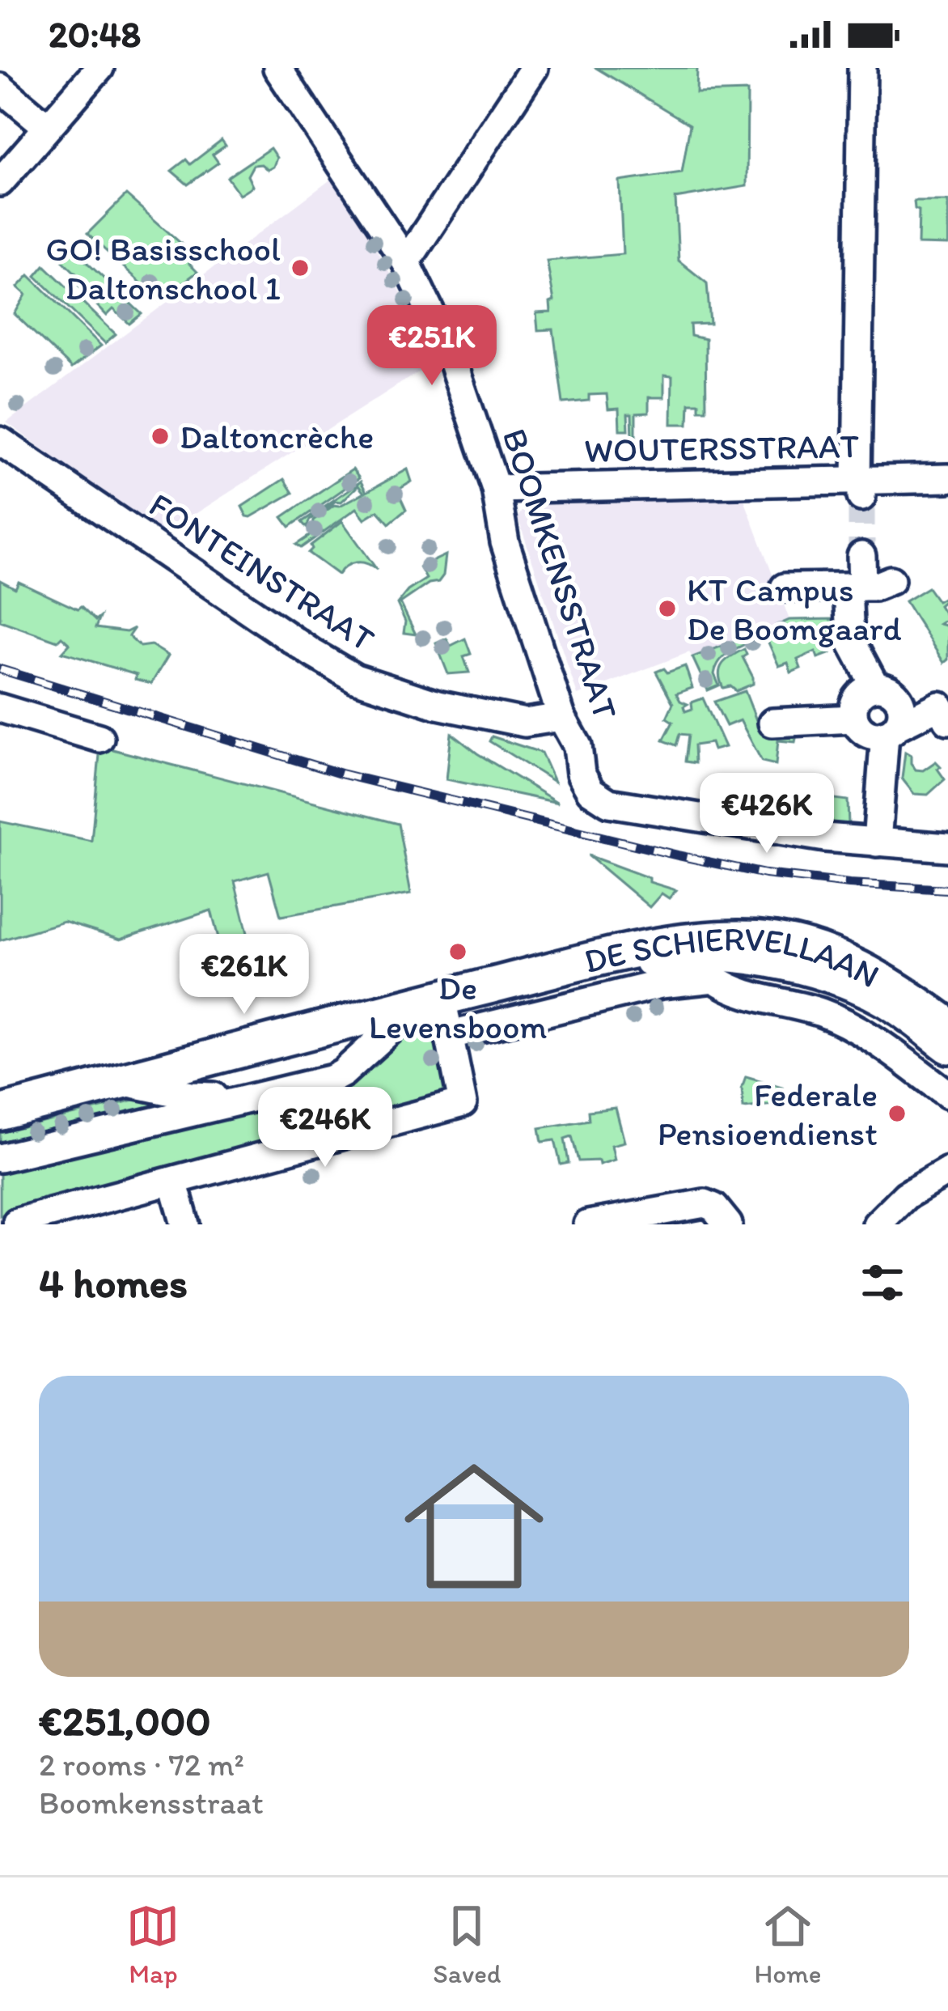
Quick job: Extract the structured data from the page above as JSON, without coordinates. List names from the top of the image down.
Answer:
{
  "streets": {
    "main road": ["DE SCHIERVELLAAN"],
    "street": ["WOUTERSSTRAAT", "FONTEINSTRAAT", "BOOMKENSSTRAAT"]
  },
  "crossings": [
    ["WOUTERSSTRAAT", "BOOMKENSSTRAAT"],
    ["FONTEINSTRAAT", "BOOMKENSSTRAAT"]
  ],
  "places": [
    "GO! Basisschool Daltonschool 1",
    "Daltoncrèche",
    "KT Campus De Boomgaard",
    "De Levensboom",
    "Federale Pensioendienst"
  ],
  "page": {
    "status": "20:48",
    "price": [
      "€251K",
      "€426K",
      "€261K",
      "€246K"
    ],
    "heading": "4 homes",
    "list": [
      {
        "name": "€251,000",
        "note": "2 rooms · 72 m² · Boomkensstraat"
      }
    ],
    "tabs": ["Map", "Saved", "Home"]
  }
}
